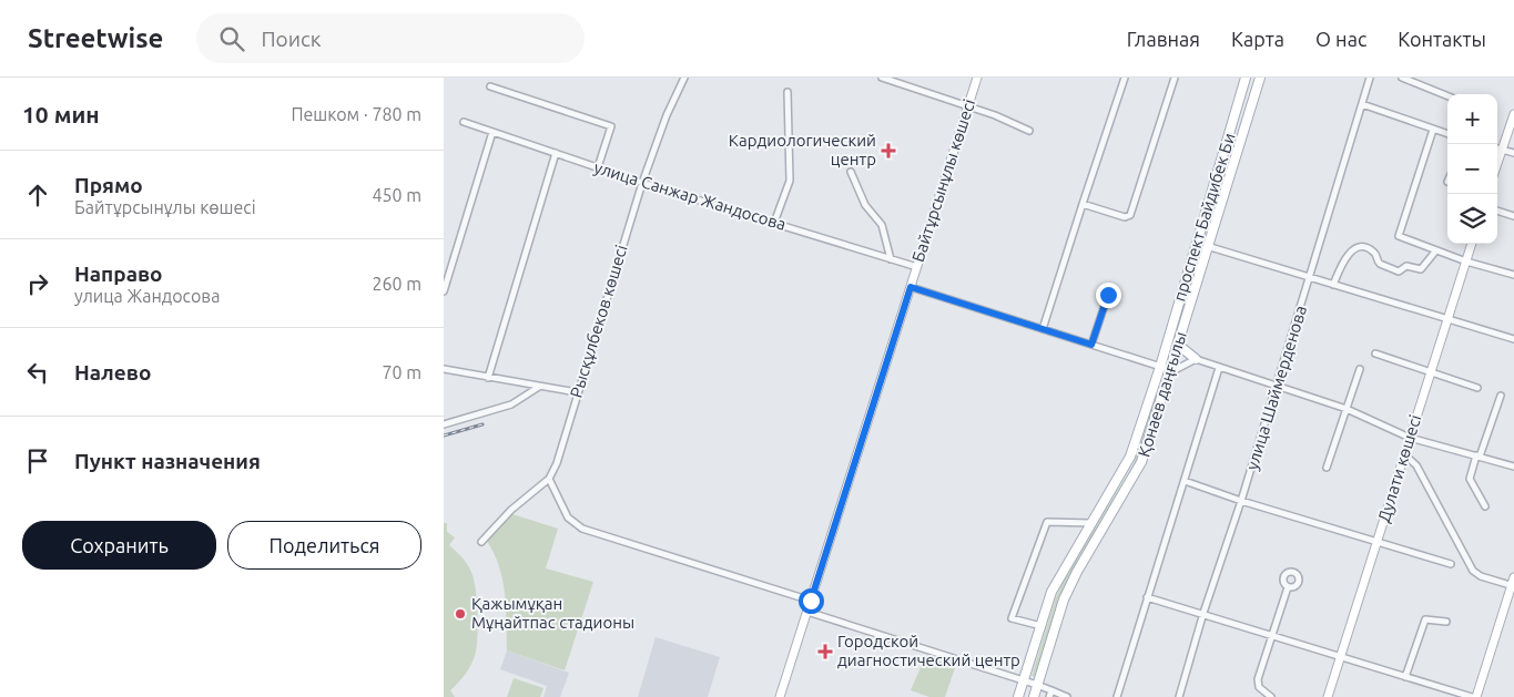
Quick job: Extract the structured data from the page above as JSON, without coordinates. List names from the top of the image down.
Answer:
{
  "streets": {
    "main road": [
      "Байтұрсынұлы көшесі",
      "проспект Байдибек Би",
      "Қонаев даңғылы",
      "Дулати көшесі"
    ],
    "street": ["улица Санжар Жандосова", "Рысқұлбеков көшесі", "улица Шаймерденова"]
  },
  "crossings": [
    ["Байтұрсынұлы көшесі", "улица Санжар Жандосова"],
    ["улица Санжар Жандосова", "Рысқұлбеков көшесі"],
    ["проспект Байдибек Би", "Қонаев даңғылы"]
  ],
  "places": {
    "health": ["Кардиологический центр", "Городской диагностический центр"],
    "other": ["Қажымұқан Мұңайтпас стадионы"]
  },
  "page": {
    "header": "Streetwise",
    "search": "Поиск",
    "nav": [
      "Главная",
      "Карта",
      "О нас",
      "Контакты"
    ],
    "heading": ["10 мин", "Пешком · 780 m"],
    "map_buttons": ["+", "−"],
    "list": [
      ["Прямо", "Байтұрсынұлы көшесі", "450 m"],
      ["Направо", "улица Жандосова", "260 m"],
      ["Налево", "70 m"],
      "Пункт назначения"
    ],
    "buttons": ["Сохранить", "Поделиться"]
  }
}
